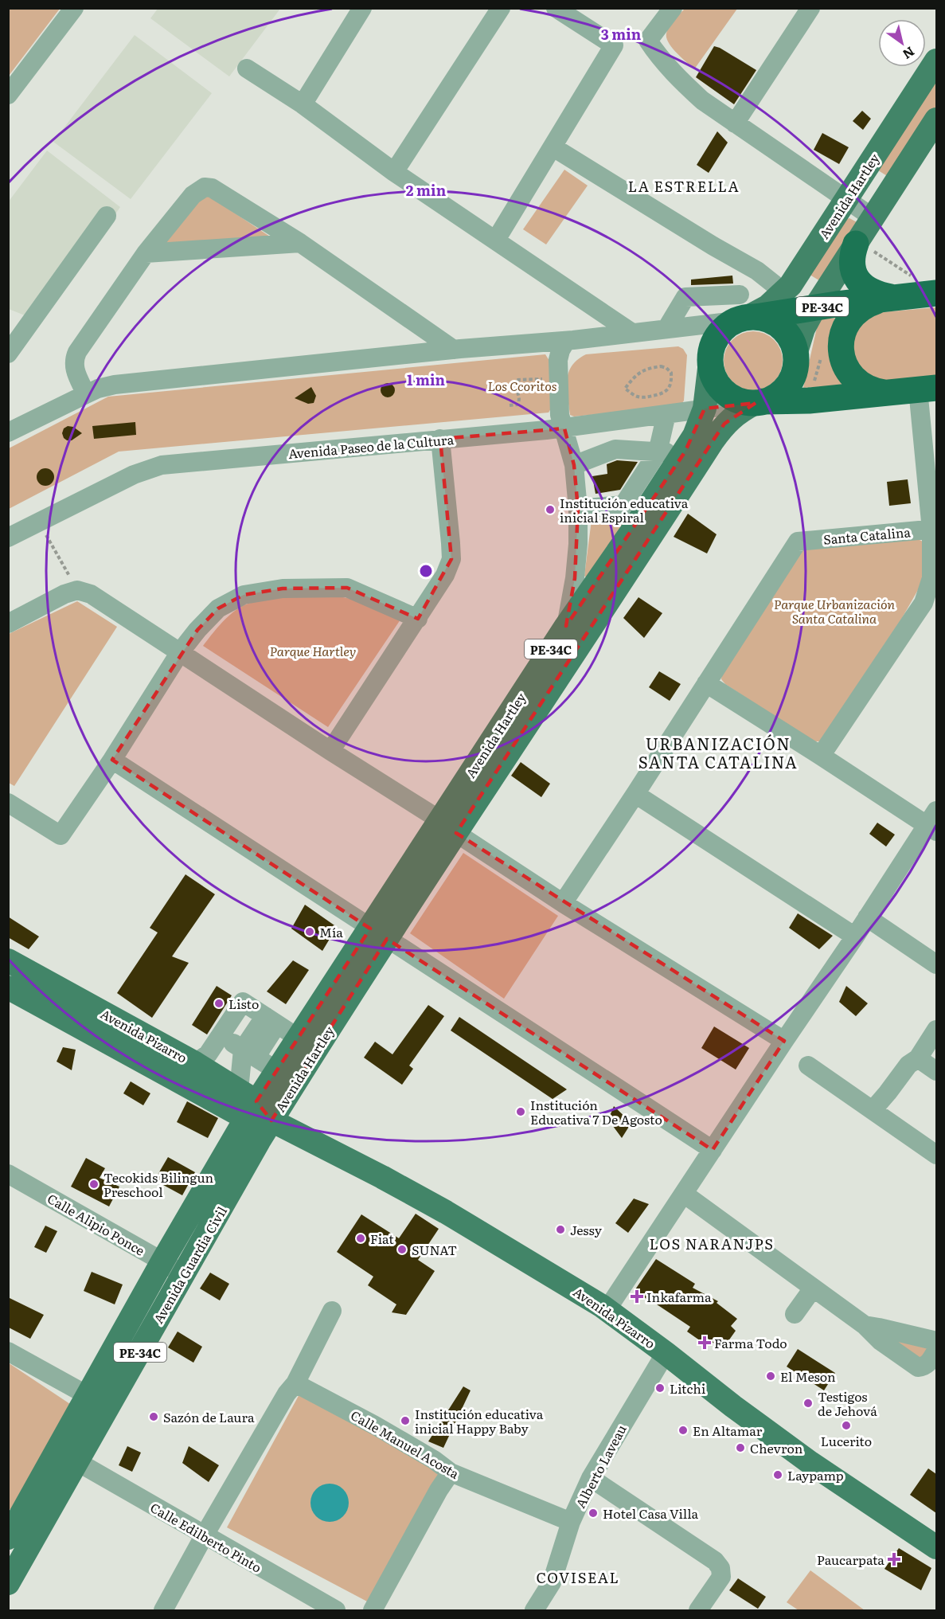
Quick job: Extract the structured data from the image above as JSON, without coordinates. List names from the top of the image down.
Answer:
{
  "streets": {
    "highway": ["PE-34C", "Avenida Paseo de la Cultura"],
    "main road": ["Avenida Hartley", "Avenida Pizarro", "Avenida Guardia Civil"],
    "street": [
      "Santa Catalina",
      "Calle Alipio Ponce",
      "Calle Manuel Acosta",
      "Alberto Laveau",
      "Calle Edilberto Pinto"
    ]
  },
  "crossings": [
    ["Avenida Hartley", "PE-34C"],
    ["Avenida Hartley", "Avenida Paseo de la Cultura"],
    ["Avenida Hartley", "Avenida Pizarro"],
    ["Avenida Hartley", "Avenida Guardia Civil"],
    ["PE-34C", "Avenida Paseo de la Cultura"],
    ["Avenida Pizarro", "Avenida Guardia Civil"],
    ["Avenida Pizarro", "Alberto Laveau"],
    ["Calle Alipio Ponce", "Avenida Guardia Civil"],
    ["Avenida Guardia Civil", "Calle Edilberto Pinto"],
    ["Calle Manuel Acosta", "Alberto Laveau"]
  ],
  "districts": [
    "LA ESTRELLA",
    "URBANIZACIÓN SANTA CATALINA",
    "LOS NARANJPS",
    "COVISEAL"
  ],
  "parks": ["Los Ccoritos", "Parque Urbanización Santa Catalina", "Parque Hartley"],
  "places": {
    "other": [
      "Institución educativa inicial Espiral",
      "Mía",
      "Listo",
      "Institución Educativa 7 De Agosto",
      "Tecokids Bilingun Preschool",
      "Jessy",
      "Fiat",
      "SUNAT",
      "El Meson",
      "Litchi",
      "Testigos de Jehová",
      "Sazón de Laura",
      "Institución educativa inicial Happy Baby",
      "Lucerito",
      "En Altamar",
      "Chevron",
      "Laypamp",
      "Hotel Casa Villa"
    ],
    "health": ["Inkafarma", "Farma Todo", "Paucarpata"]
  },
  "north": "bottom right",
  "rings": ["3 min", "2 min", "1 min"]
}
